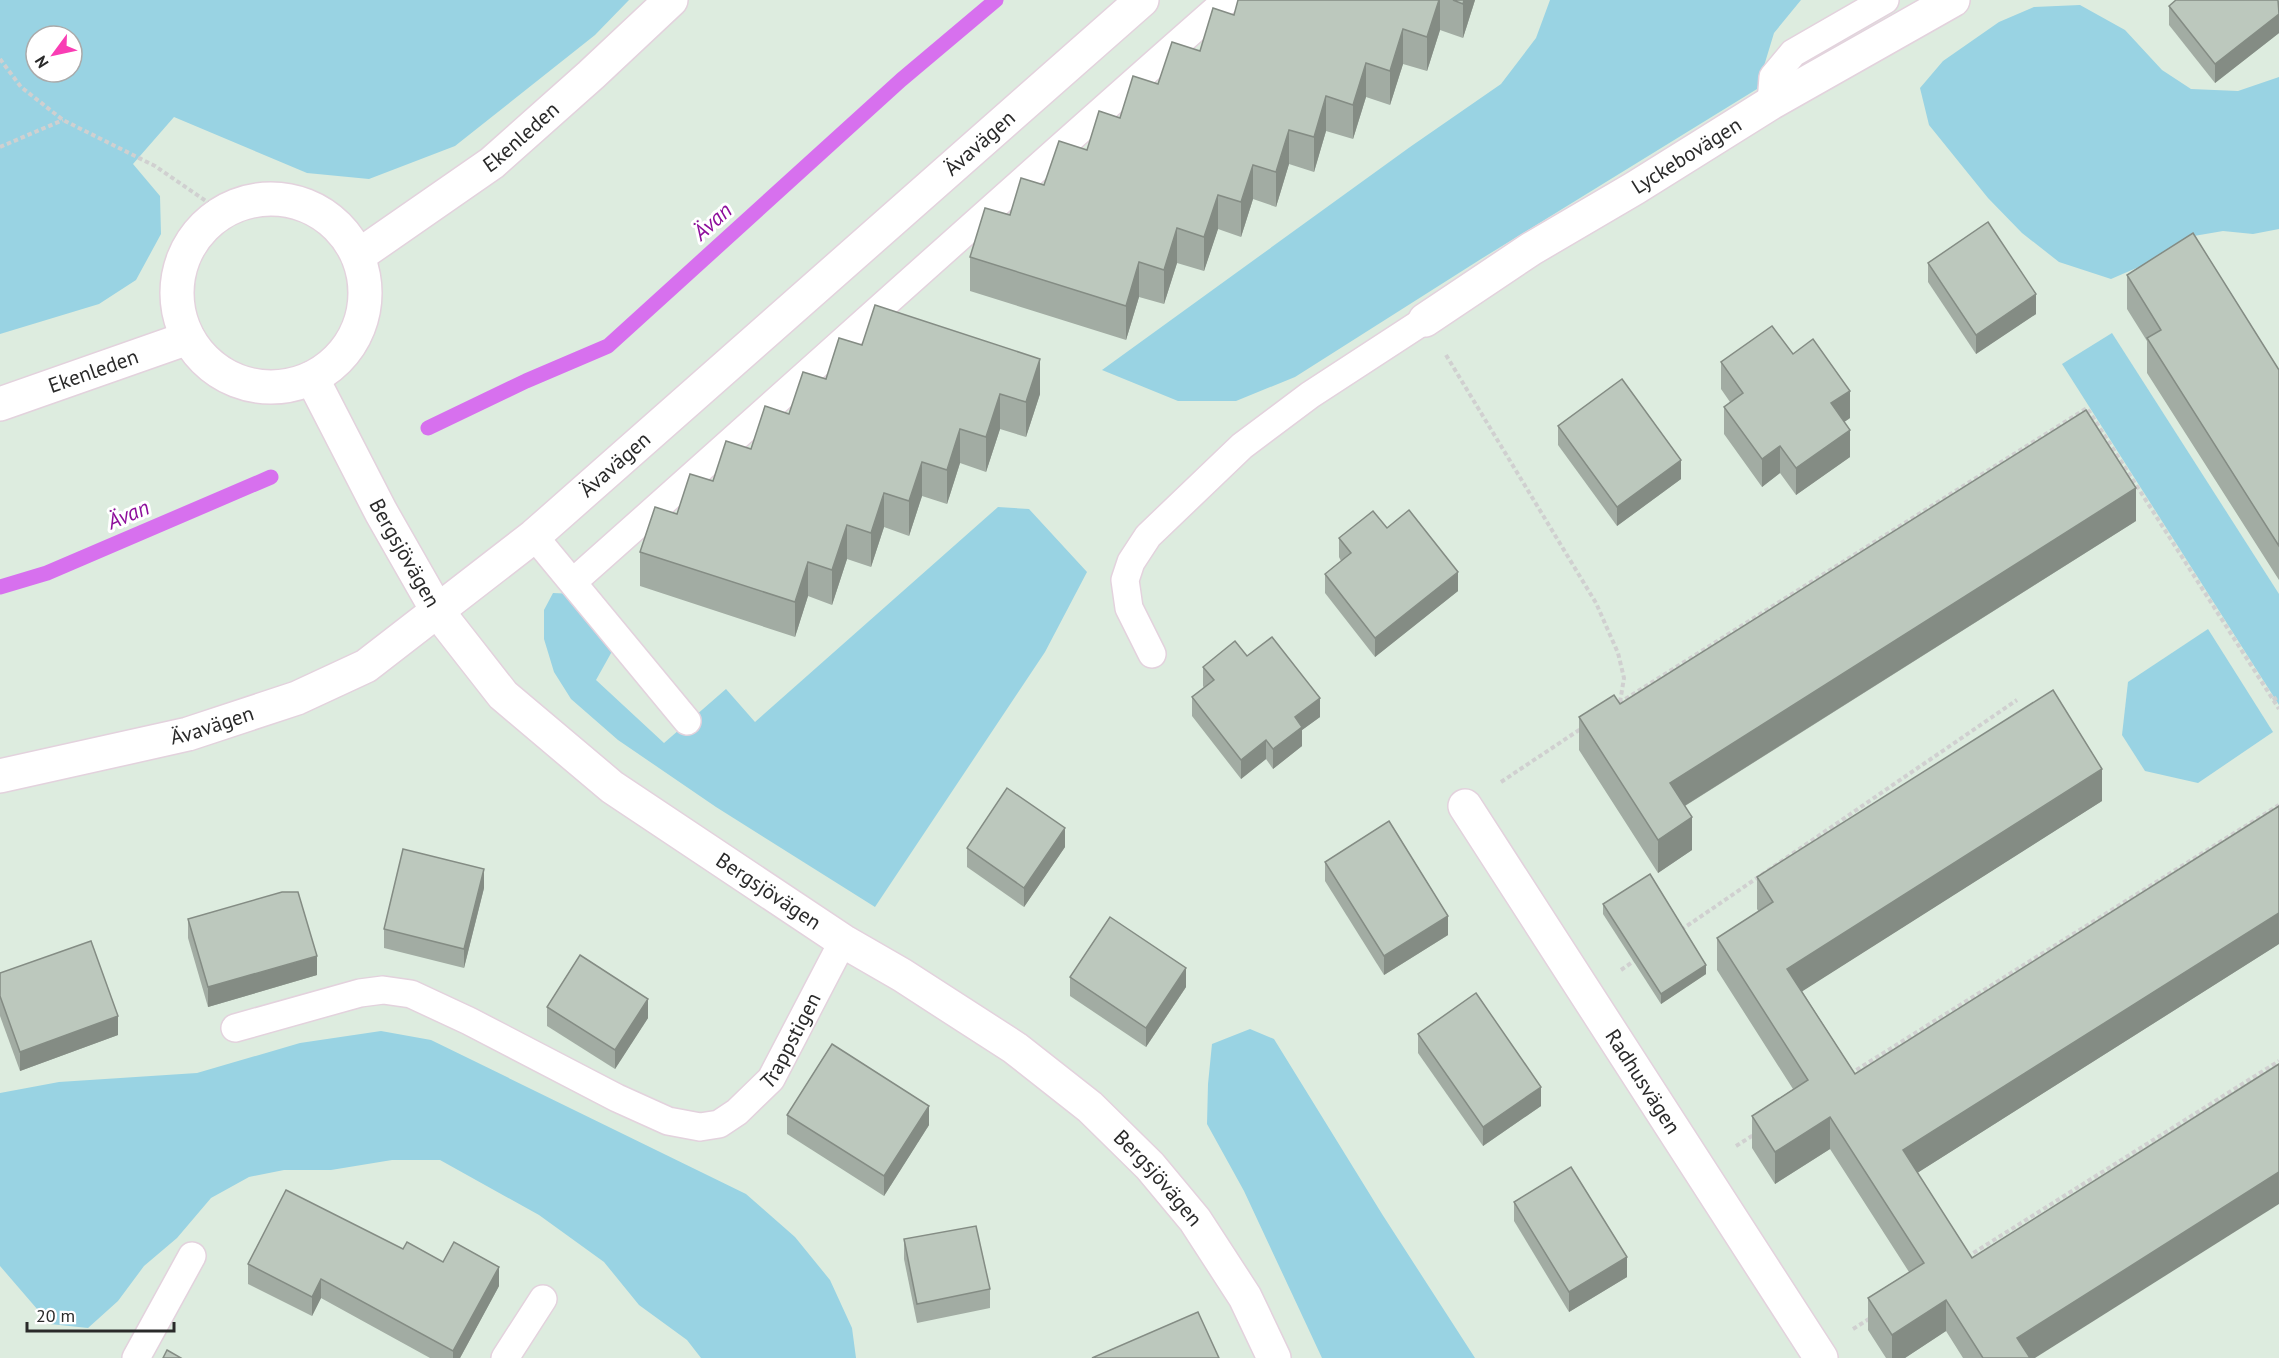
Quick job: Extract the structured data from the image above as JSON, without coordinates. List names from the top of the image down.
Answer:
{
  "streets": {
    "street": [
      "Ekenleden",
      "Ävavägen",
      "Lyckebovägen",
      "Bergsjövägen",
      "Radhusvägen"
    ],
    "lane": ["Trappstigen"]
  },
  "crossings": [
    ["Ekenleden", "Bergsjövägen"],
    ["Ävavägen", "Bergsjövägen"],
    ["Bergsjövägen", "Trappstigen"]
  ],
  "water": ["Ävan"],
  "scale_bar": "20 m",
  "north": "bottom left"
}
